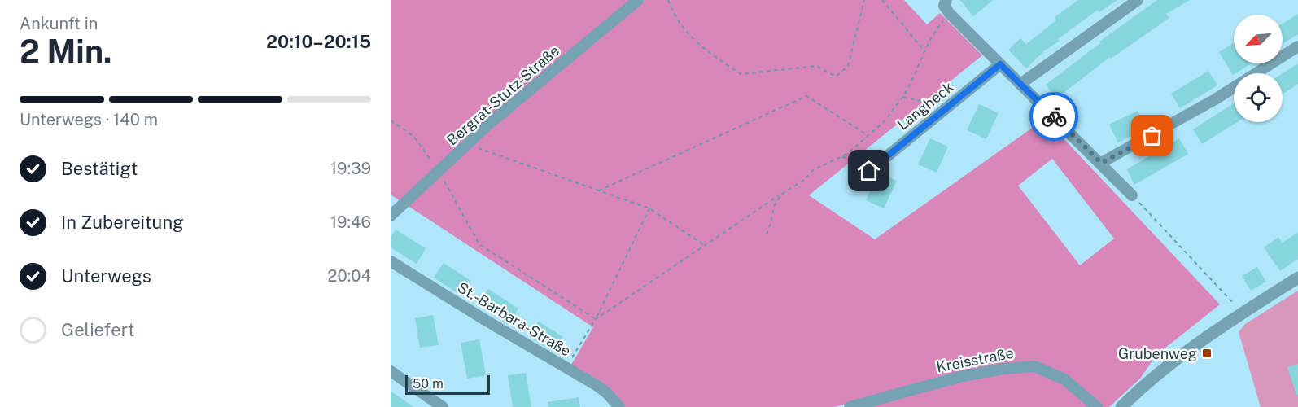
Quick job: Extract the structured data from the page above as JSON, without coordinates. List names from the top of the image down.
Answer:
{
  "streets": {
    "street": [
      "Bergrat-Stutz-Straße",
      "Langheck",
      "St.-Barbara-Straße",
      "Kreisstraße"
    ]
  },
  "places": {
    "transit": ["Grubenweg"]
  },
  "scale_bar": "50 m",
  "north": "bottom left",
  "page": {
    "heading": ["2 Min.", "Ankunft in", "20:10–20:15"],
    "bar": "Unterwegs · 140 m",
    "list": [
      ["Bestätigt", "19:39"],
      ["In Zubereitung", "19:46"],
      ["Unterwegs", "20:04"],
      "Geliefert"
    ],
    "scale": "50 m"
  }
}
